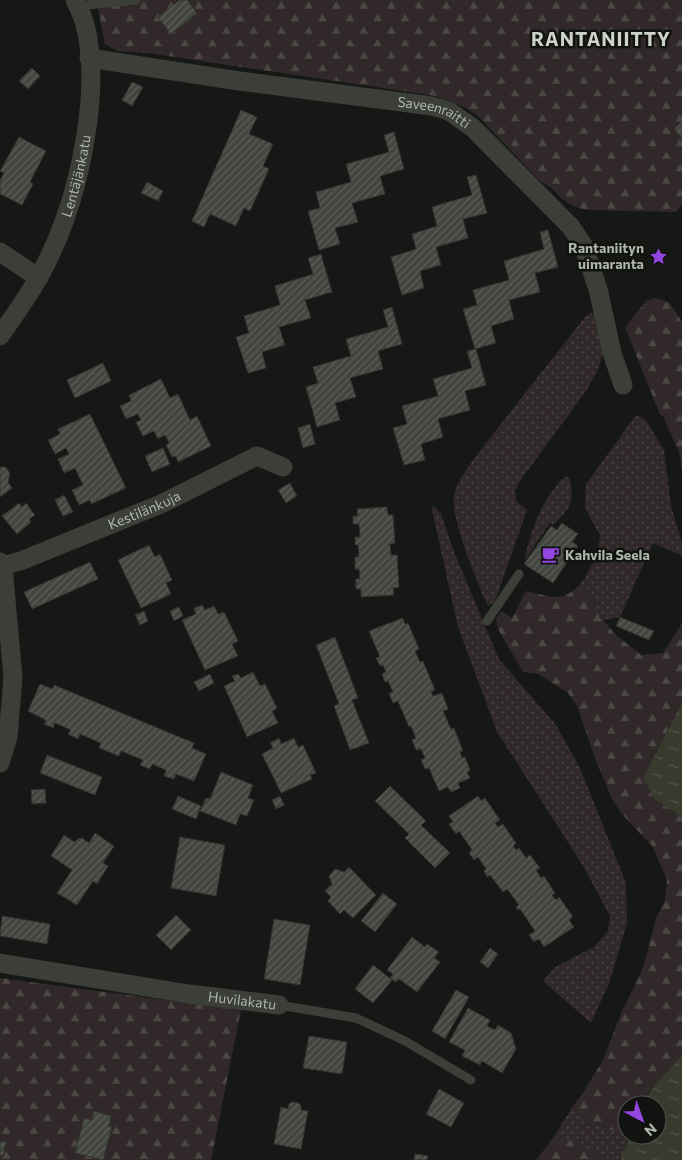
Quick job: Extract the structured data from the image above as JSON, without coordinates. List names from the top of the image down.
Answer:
{
  "streets": {
    "street": [
      "Saveenraitti",
      "Lentäjänkatu",
      "Kestilänkuja",
      "Huvilakatu"
    ]
  },
  "crossings": [
    ["Saveenraitti", "Lentäjänkatu"]
  ],
  "districts": ["RANTANIITTY"],
  "places": {
    "place": ["Rantaniityn uimaranta"],
    "cafe": ["Kahvila Seela"]
  },
  "north": "bottom right"
}
